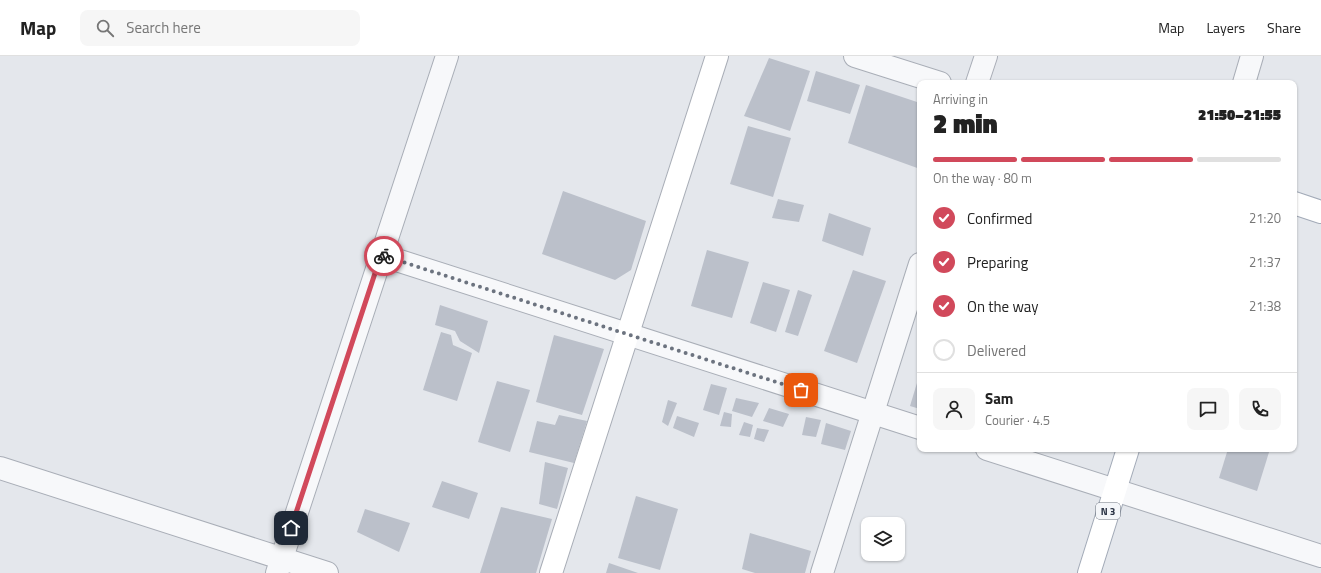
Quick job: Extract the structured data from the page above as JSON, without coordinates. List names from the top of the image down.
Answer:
{
  "streets": {
    "street": ["N 3"]
  },
  "page": {
    "header": "Map",
    "search": "Search here",
    "nav": ["Map", "Layers", "Share"],
    "heading": ["2 min", "Arriving in", "21:50–21:55"],
    "panel": ["Sam", "Courier · 4.5"],
    "bar": "On the way · 80 m",
    "list": [
      ["Confirmed", "21:20"],
      ["Preparing", "21:37"],
      ["On the way", "21:38"],
      "Delivered"
    ]
  }
}
